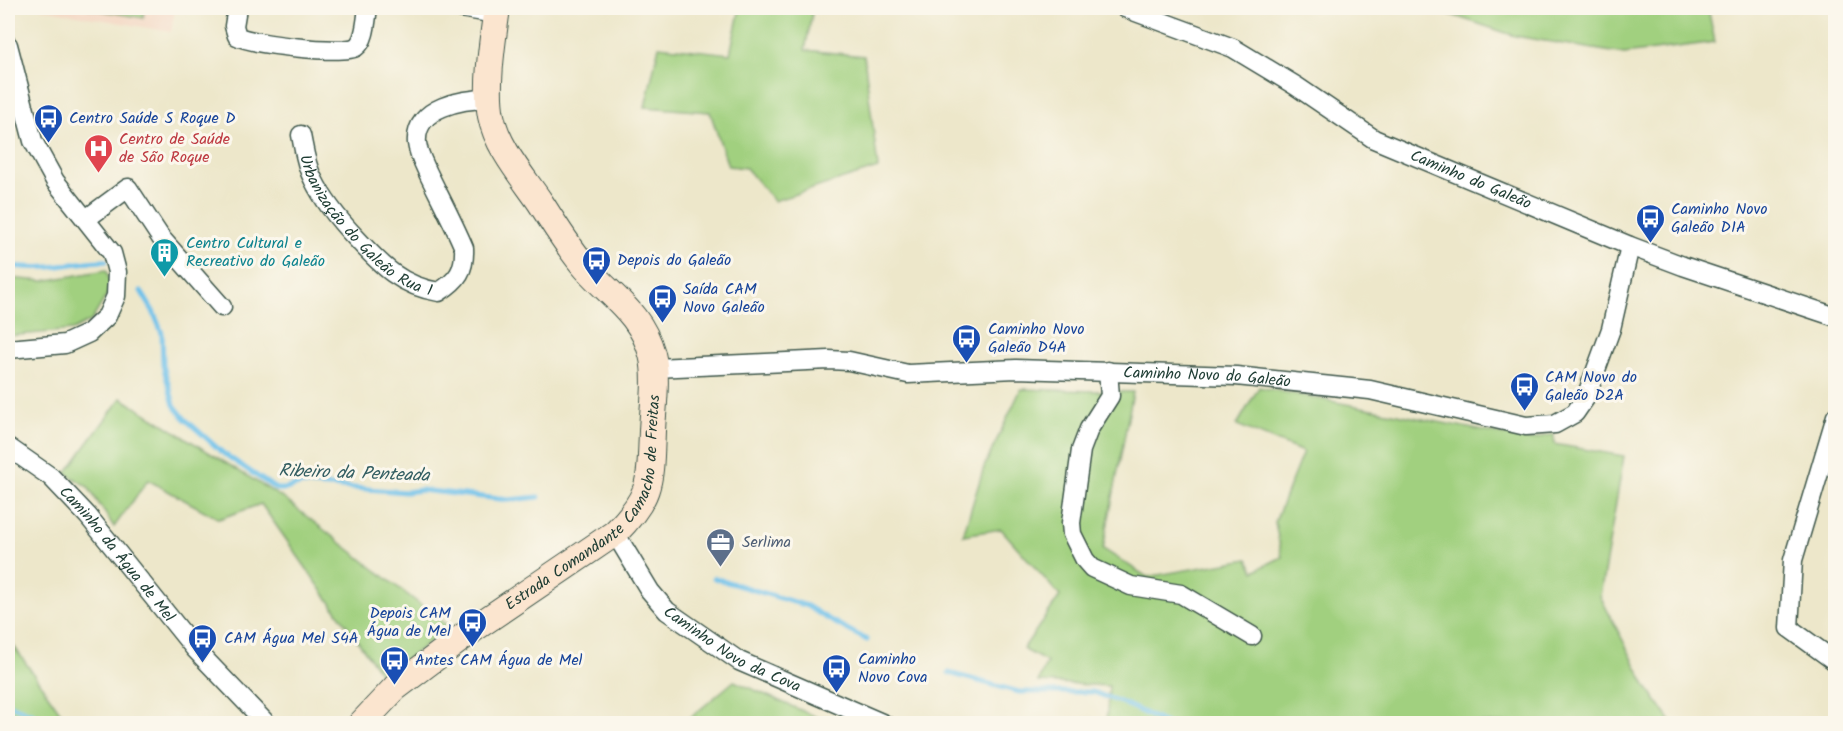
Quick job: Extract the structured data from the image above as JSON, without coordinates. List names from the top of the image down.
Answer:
{
  "streets": {
    "main road": ["Estrada Comandante Camacho de Freitas"],
    "street": [
      "Caminho do Galeão",
      "Urbanização do Galeão Rua 1",
      "Caminho Novo do Galeão",
      "Caminho da Água de Mel",
      "Caminho Novo da Cova"
    ]
  },
  "crossings": [
    ["Caminho do Galeão", "Caminho Novo do Galeão"],
    ["Urbanização do Galeão Rua 1", "Estrada Comandante Camacho de Freitas"],
    ["Caminho Novo do Galeão", "Estrada Comandante Camacho de Freitas"],
    ["Estrada Comandante Camacho de Freitas", "Caminho Novo da Cova"]
  ],
  "water": ["Ribeiro da Penteada"],
  "places": {
    "bus stop": [
      "Centro Saúde S Roque D",
      "Caminho Novo Galeão D1A",
      "Depois do Galeão",
      "Saída CAM Novo Galeão",
      "Caminho Novo Galeão D4A",
      "CAM Novo do Galeão D2A",
      "Depois CAM Água de Mel",
      "CAM Água Mel S4A",
      "Antes CAM Água de Mel",
      "Caminho Novo Cova"
    ],
    "hospital": ["Centro de Saúde de São Roque"],
    "building": ["Centro Cultural e Recreativo do Galeão"],
    "office": ["Serlima"]
  }
}
